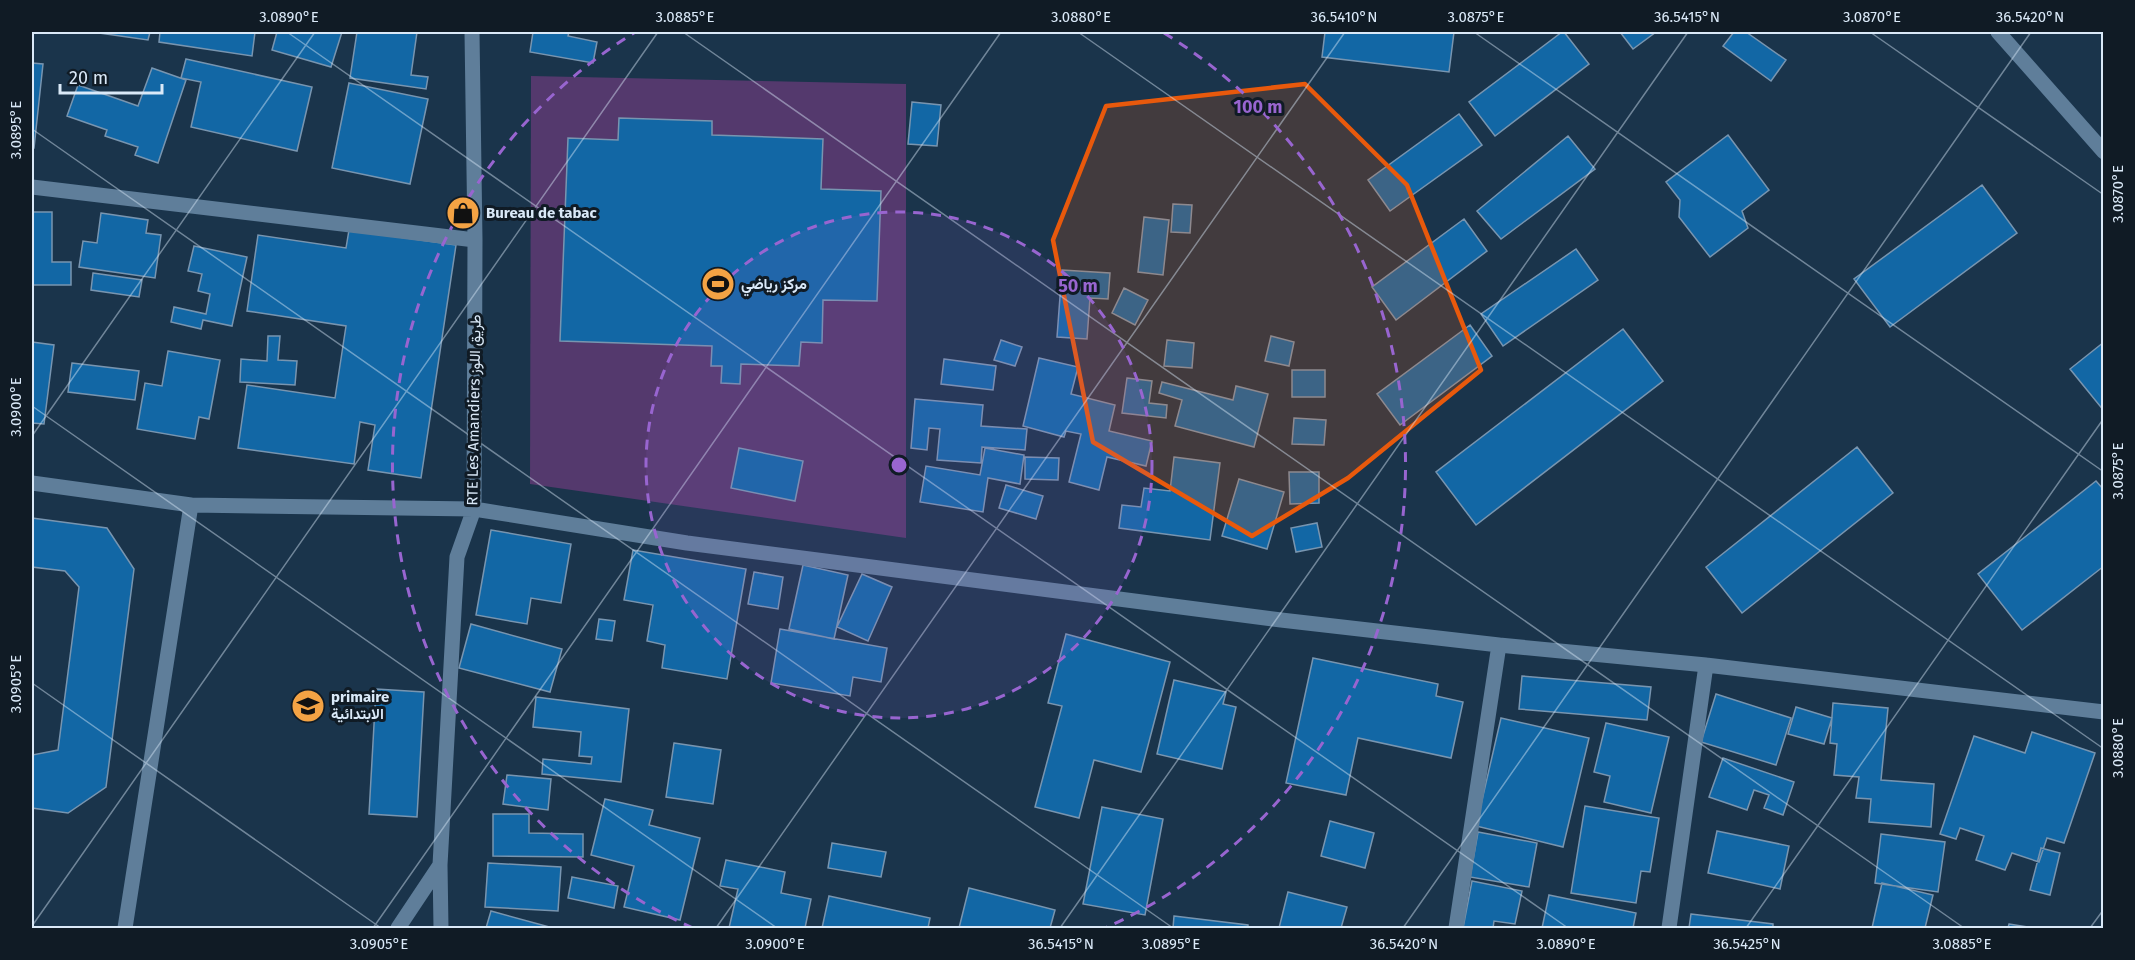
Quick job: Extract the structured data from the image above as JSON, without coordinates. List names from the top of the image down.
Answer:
{
  "streets": {
    "street": ["RTE Les Amandiers طريق اللوز"]
  },
  "places": {
    "shop": ["Bureau de tabac"],
    "sports": ["مركز رياضي"],
    "school or university": ["primaire الابتدائية"]
  },
  "scale_bar": "20 m",
  "coordinates": [
    "3.0890°E",
    "3.0885°E",
    "3.0880°E",
    "36.5410°N",
    "3.0875°E",
    "36.5415°N",
    "3.0870°E",
    "36.5420°N",
    "3.0895°E",
    "3.0900°E",
    "3.0905°E",
    "36.5425°N"
  ],
  "rings": ["100 m", "50 m"]
}
